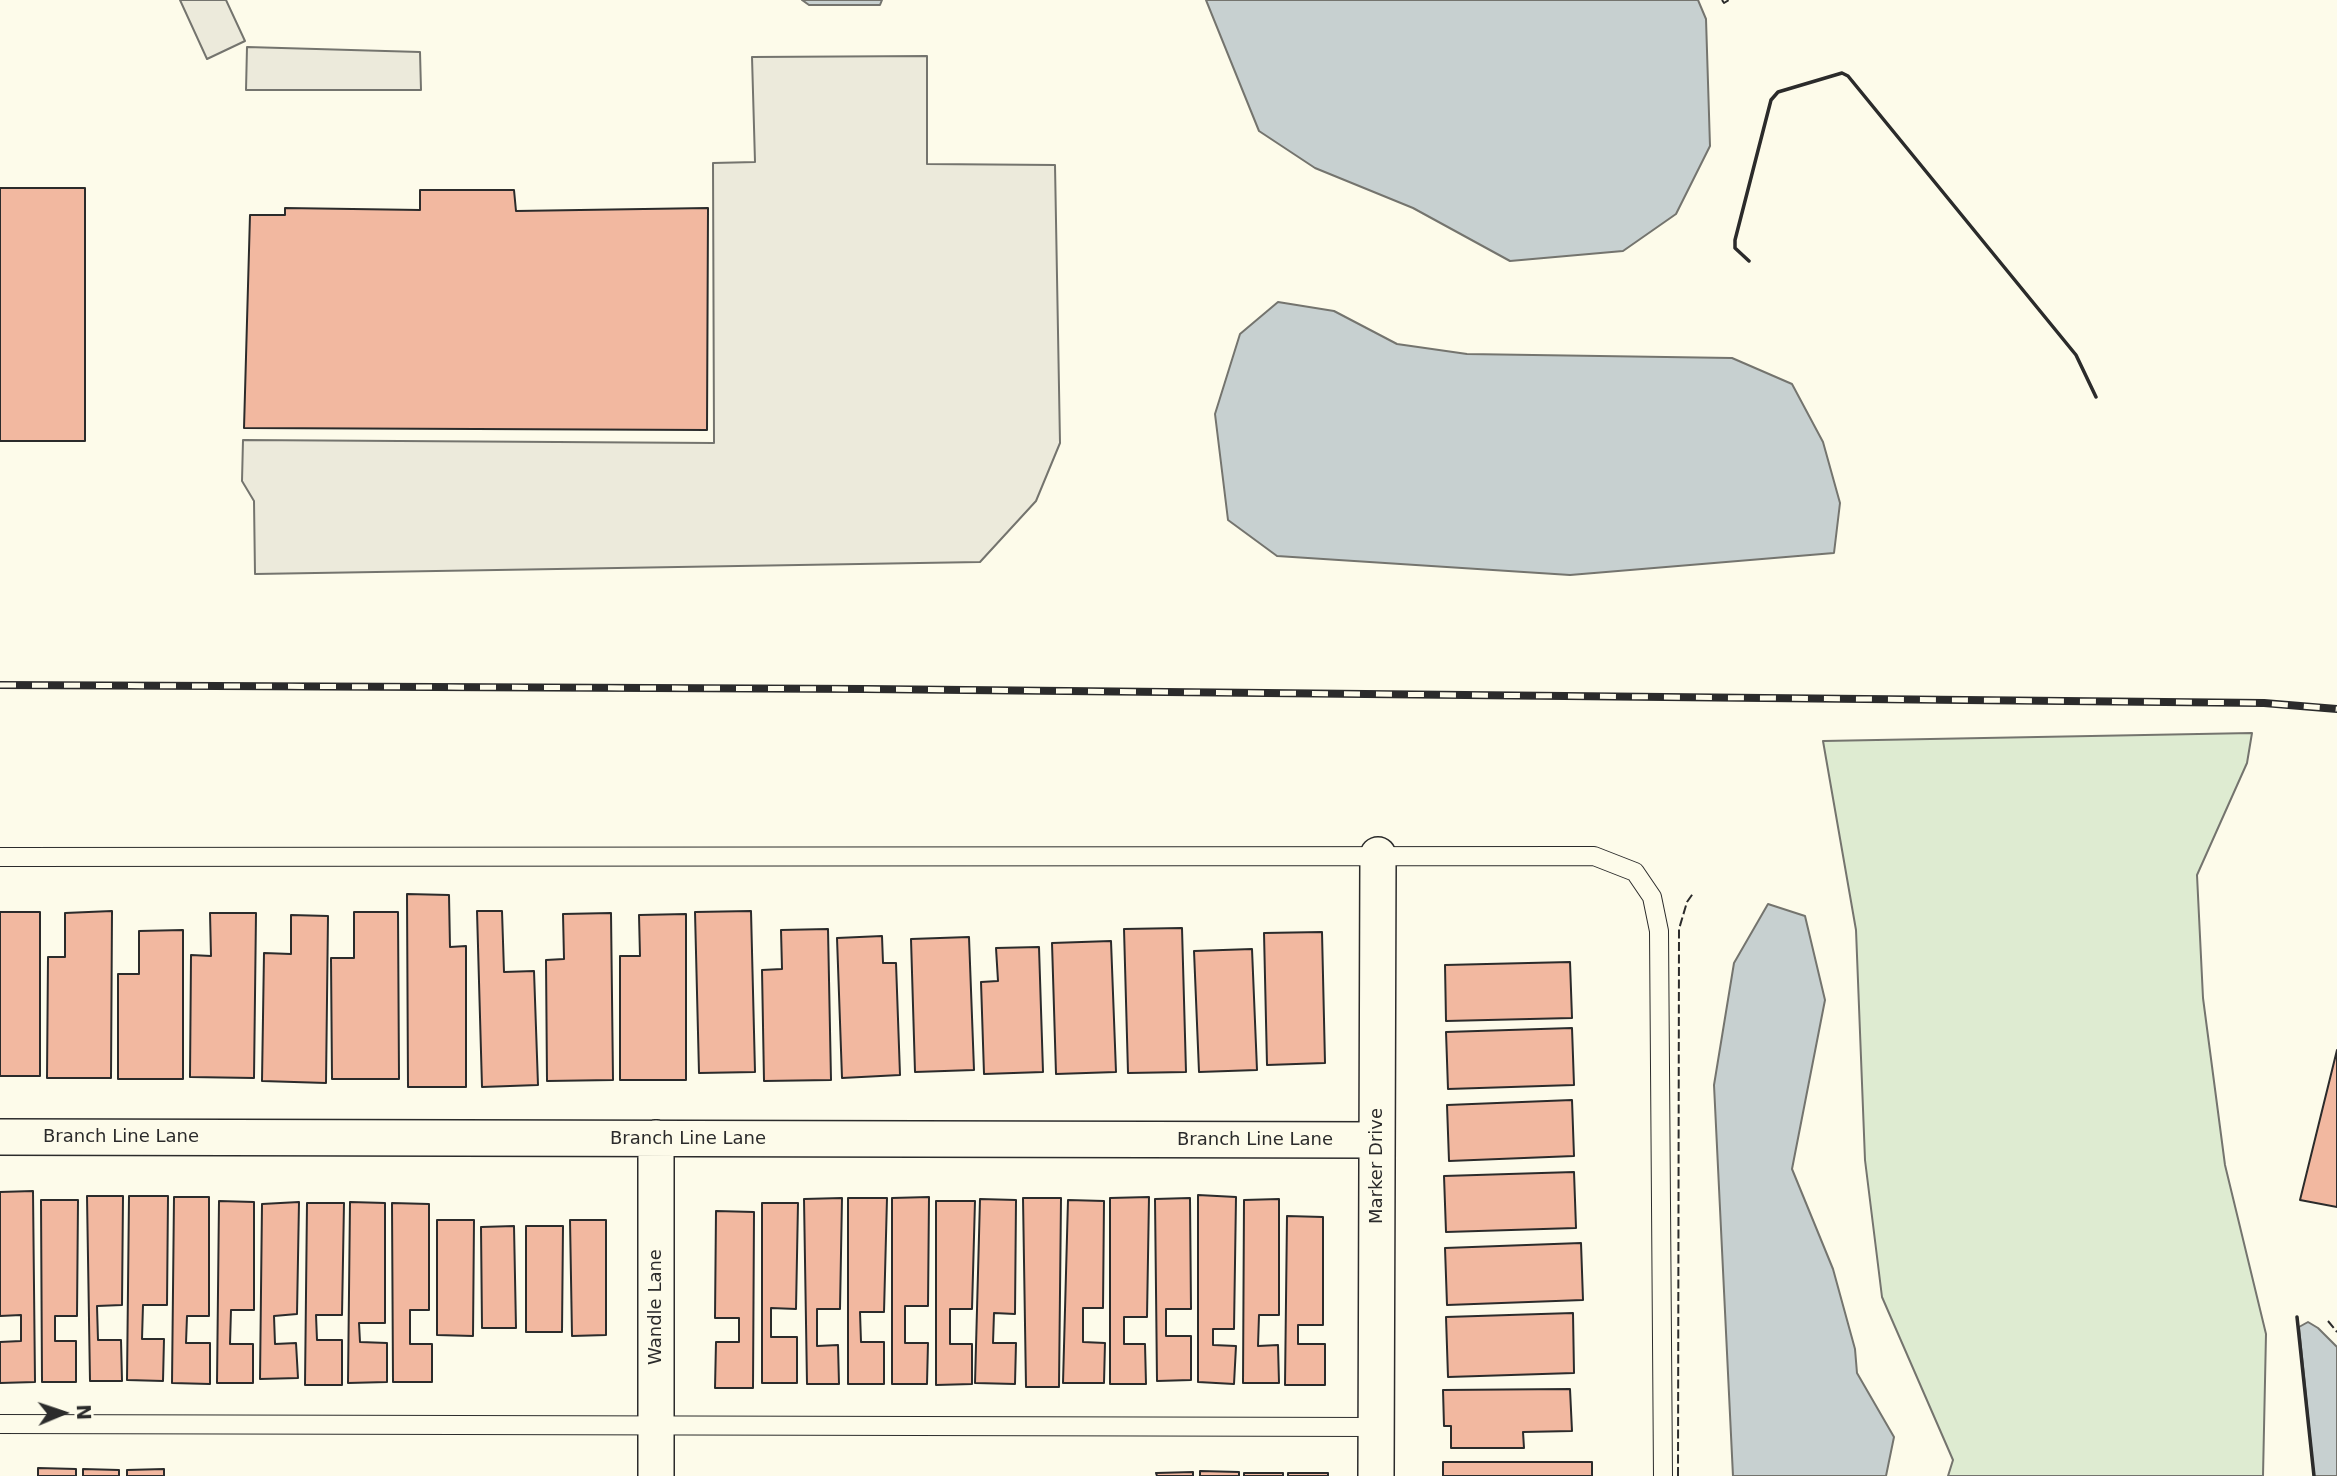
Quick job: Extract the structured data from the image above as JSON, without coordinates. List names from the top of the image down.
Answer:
{
  "streets": {
    "street": ["Branch Line Lane", "Marker Drive", "Wandle Lane"]
  },
  "crossings": [
    ["Branch Line Lane", "Marker Drive"],
    ["Branch Line Lane", "Wandle Lane"]
  ],
  "north": "right"
}
